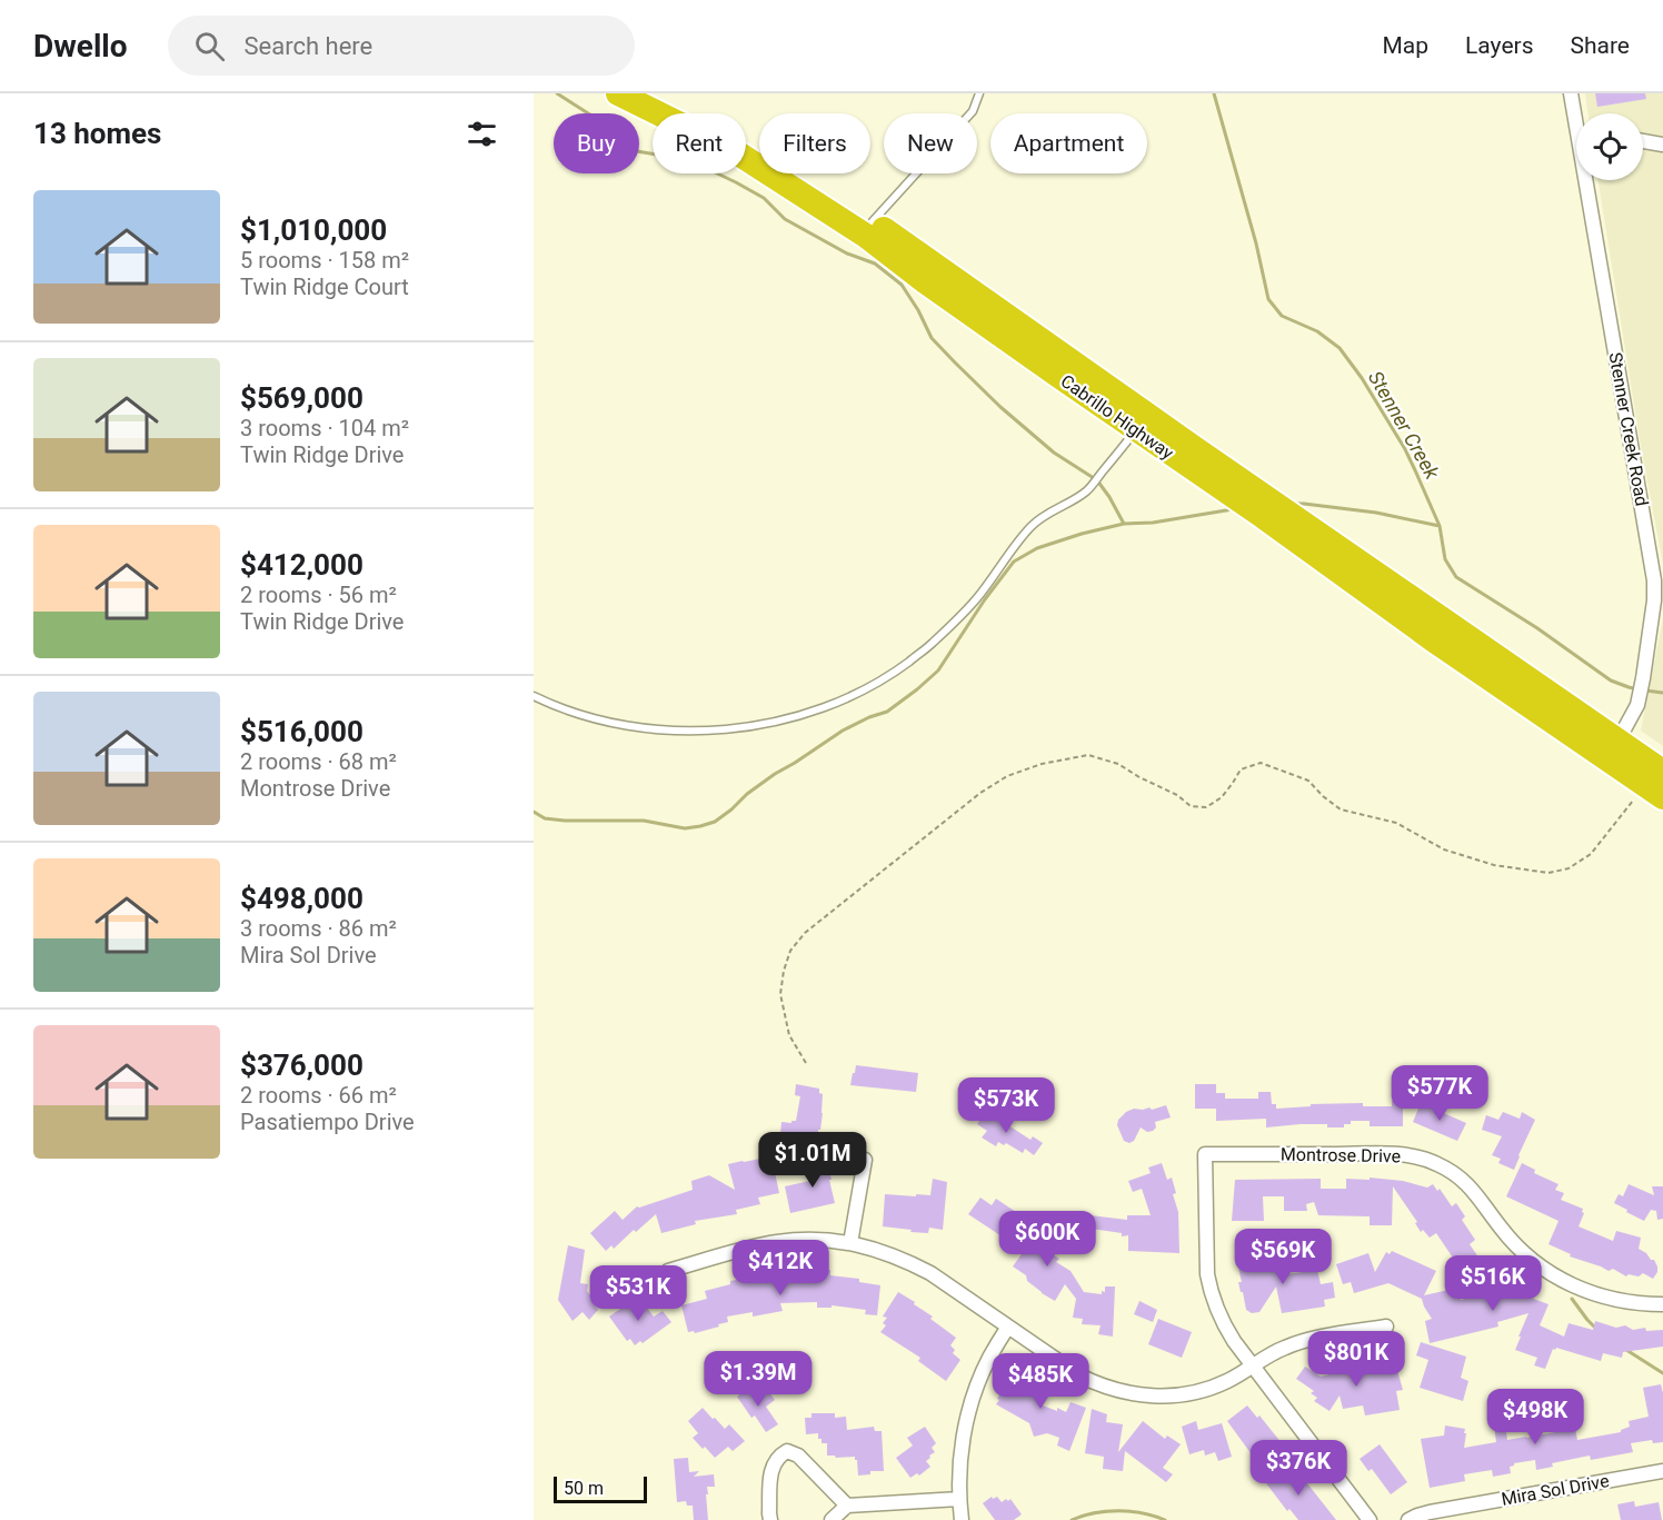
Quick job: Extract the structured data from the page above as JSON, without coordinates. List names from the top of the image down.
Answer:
{
  "streets": {
    "highway": ["Cabrillo Highway"],
    "street": ["Stenner Creek Road", "Montrose Drive", "Mira Sol Drive"]
  },
  "crossings": [
    ["Cabrillo Highway", "Stenner Creek Road"]
  ],
  "water": ["Stenner Creek"],
  "scale_bar": "50 m",
  "page": {
    "header": "Dwello",
    "search": "Search here",
    "nav": ["Map", "Layers", "Share"],
    "heading": "13 homes",
    "chip": [
      "Buy",
      "Rent",
      "Filters",
      "New",
      "Apartment"
    ],
    "list": [
      {
        "name": "$1,010,000",
        "note": "5 rooms · 158 m² · Twin Ridge Court"
      },
      {
        "name": "$569,000",
        "note": "3 rooms · 104 m² · Twin Ridge Drive"
      },
      {
        "name": "$412,000",
        "note": "2 rooms · 56 m² · Twin Ridge Drive"
      },
      {
        "name": "$516,000",
        "note": "2 rooms · 68 m² · Montrose Drive"
      },
      {
        "name": "$498,000",
        "note": "3 rooms · 86 m² · Mira Sol Drive"
      },
      {
        "name": "$376,000",
        "note": "2 rooms · 66 m² · Pasatiempo Drive"
      }
    ],
    "price": [
      "$577K",
      "$573K",
      "$1.01M",
      "$600K",
      "$569K",
      "$412K",
      "$516K",
      "$531K",
      "$801K",
      "$1.39M",
      "$485K",
      "$498K",
      "$376K"
    ],
    "scale": "50 m"
  }
}
